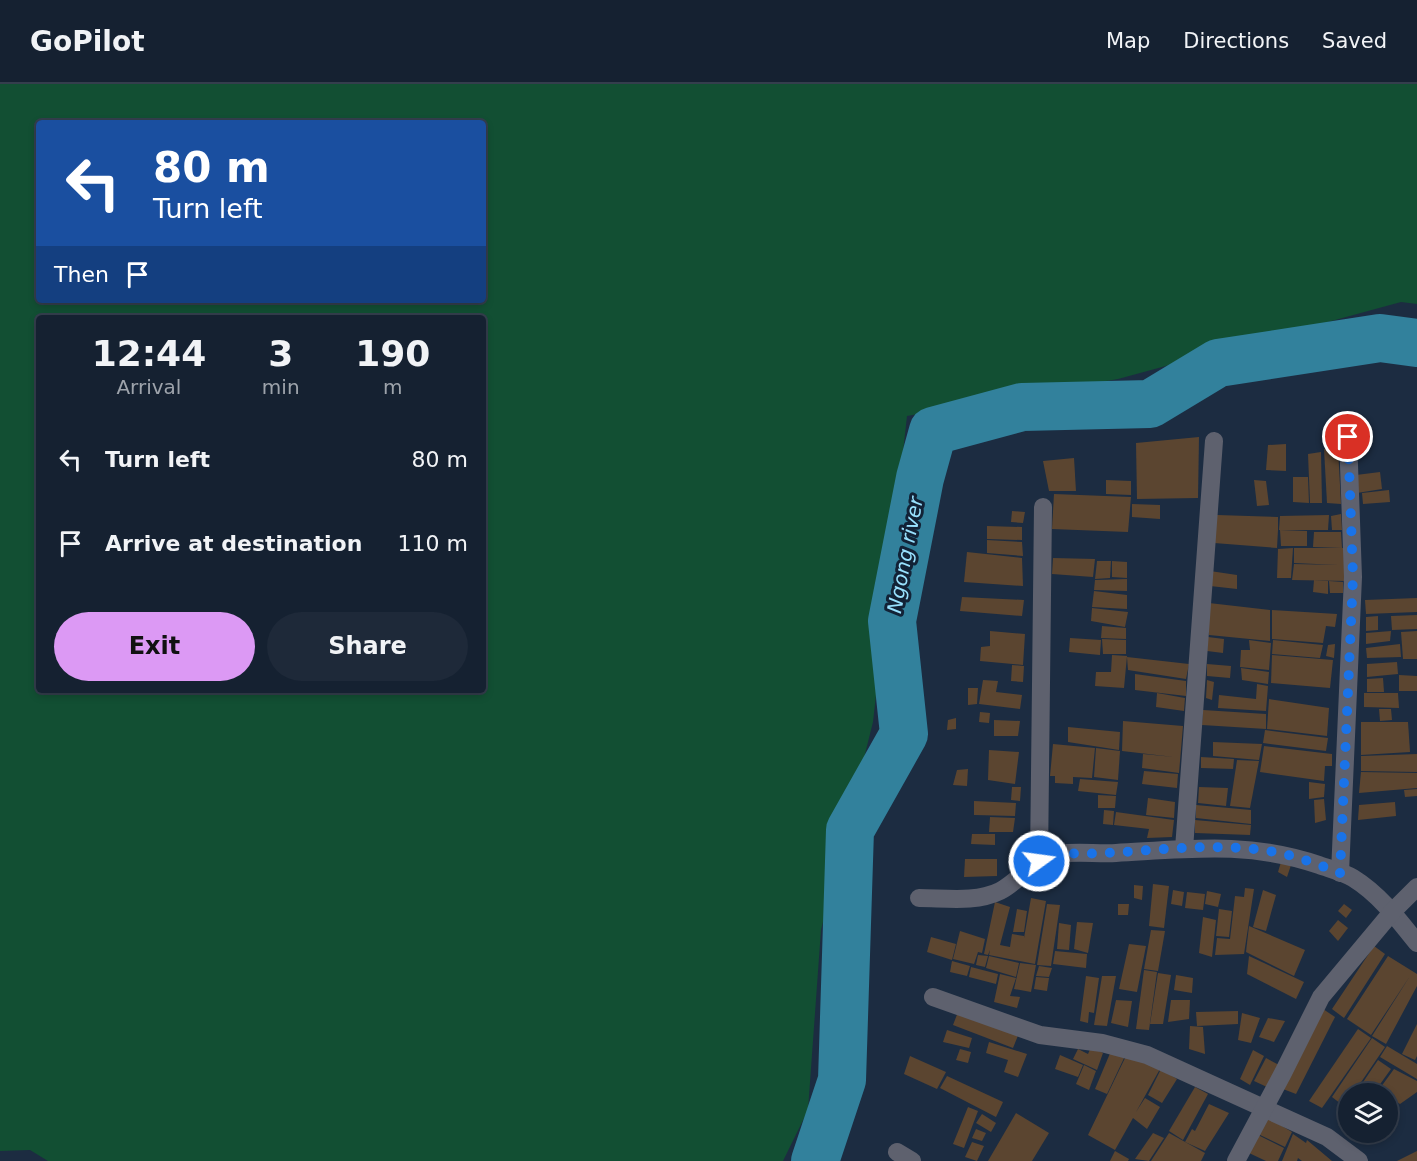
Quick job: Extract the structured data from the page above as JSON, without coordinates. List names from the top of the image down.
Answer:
{
  "water": ["Ngong river"],
  "page": {
    "header": "GoPilot",
    "nav": ["Map", "Directions", "Saved"],
    "turn": ["80 m", "Turn left"],
    "then": "Then",
    "eta": [
      "12:44",
      "Arrival",
      "3",
      "min",
      "190",
      "m"
    ],
    "list": [
      {
        "name": "Turn left",
        "value": "80 m"
      },
      {
        "name": "Arrive at destination",
        "value": "110 m"
      }
    ],
    "buttons": ["Exit", "Share"]
  }
}
